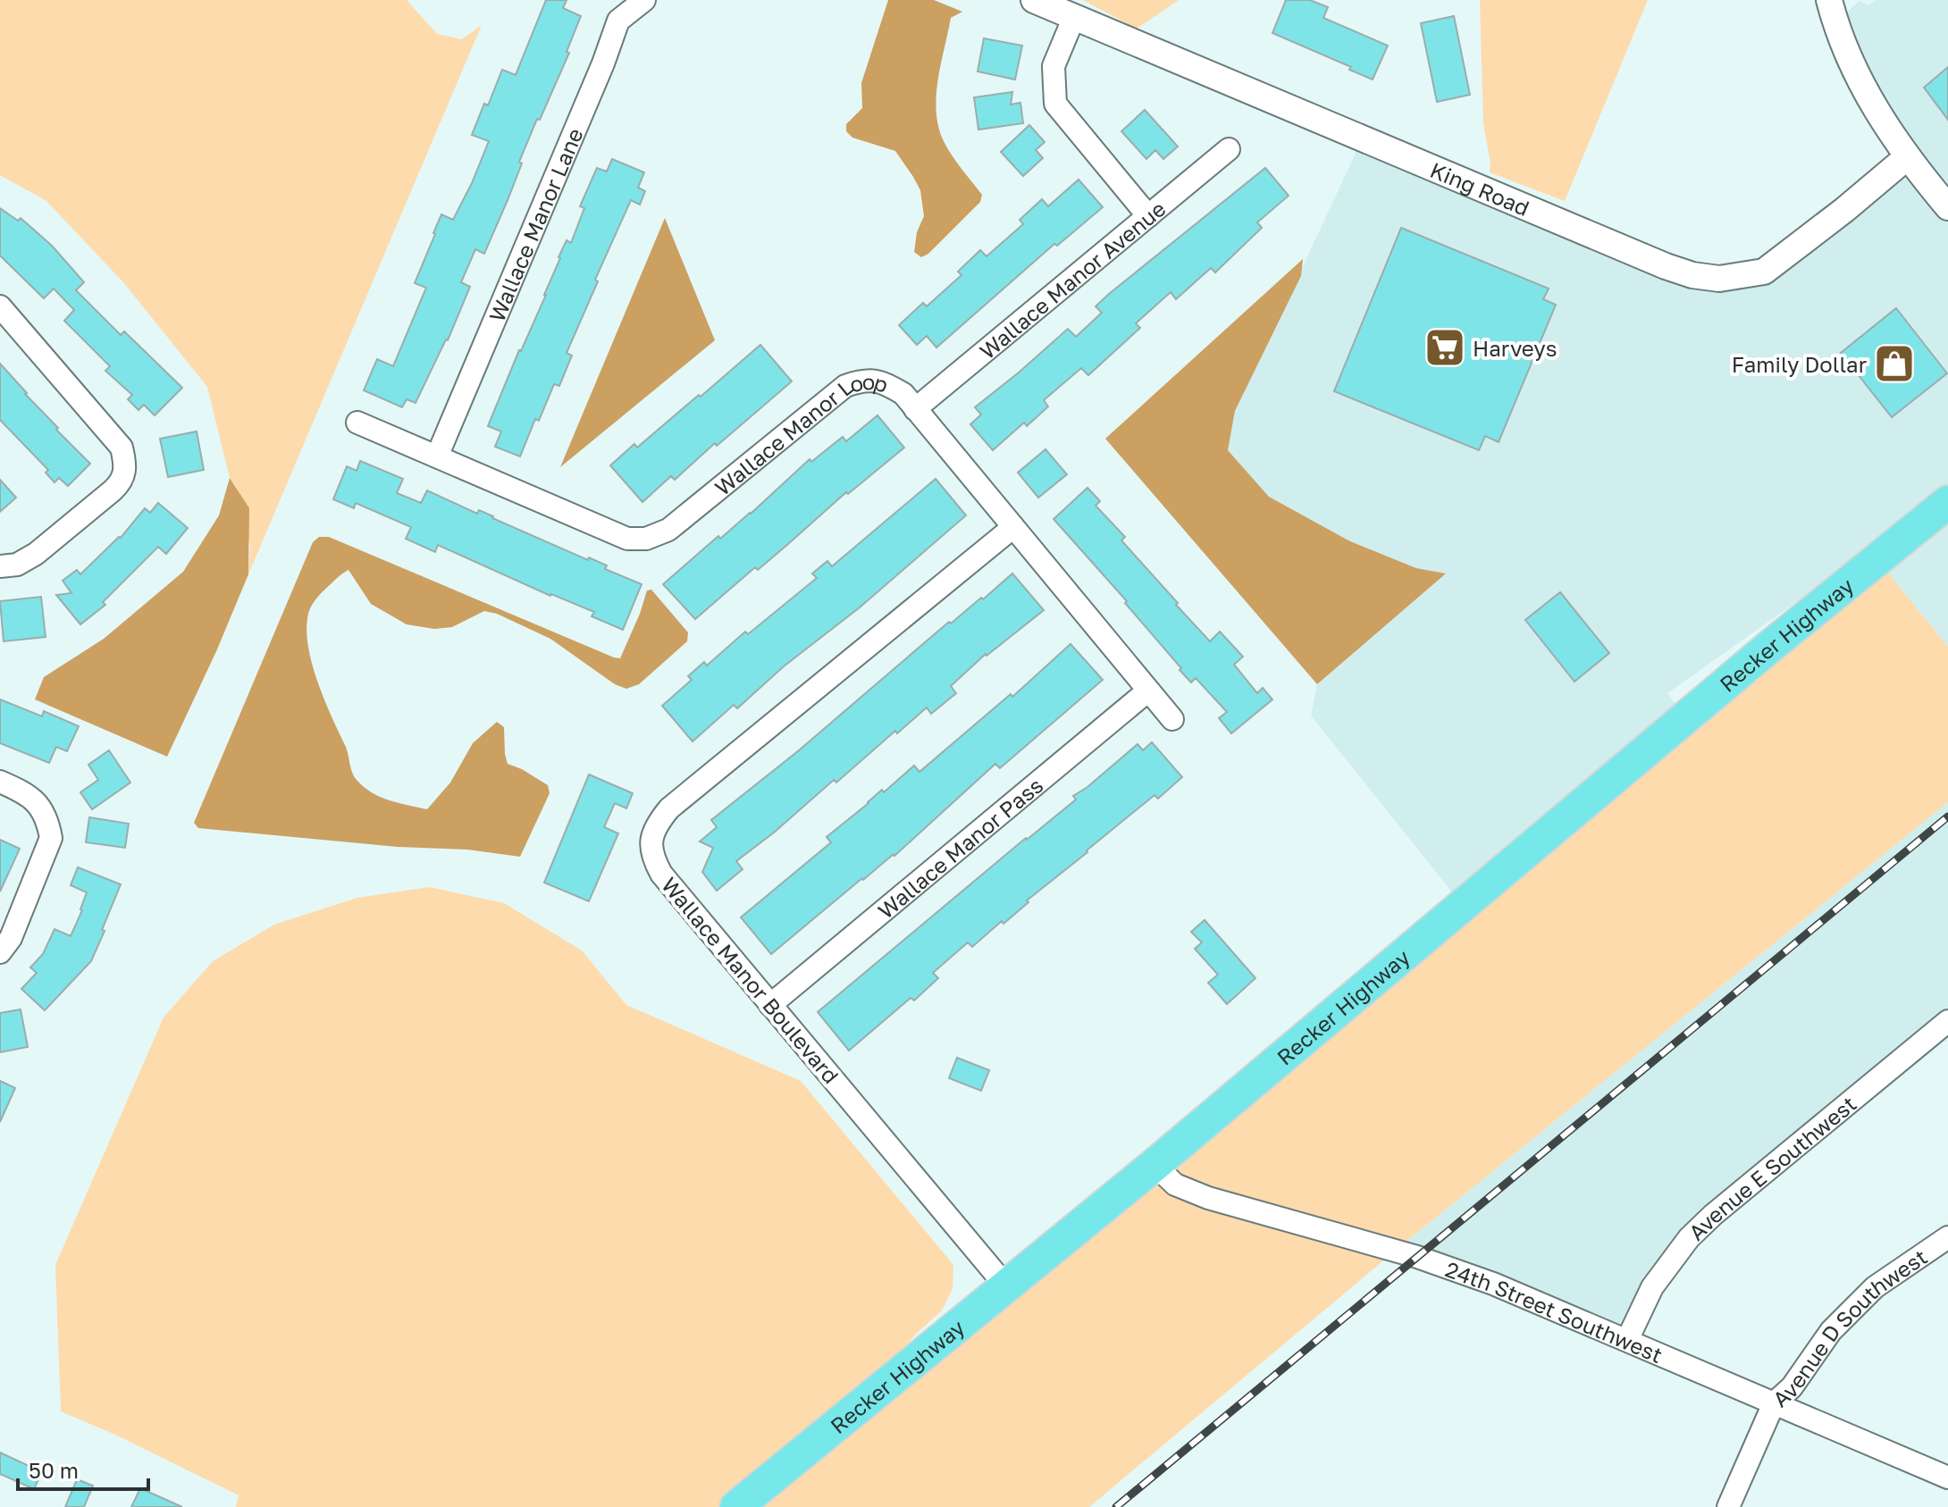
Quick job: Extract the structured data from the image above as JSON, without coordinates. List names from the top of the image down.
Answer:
{
  "streets": {
    "main road": ["Recker Highway"],
    "street": [
      "King Road",
      "Wallace Manor Lane",
      "Wallace Manor Avenue",
      "Wallace Manor Loop",
      "Wallace Manor Pass",
      "Wallace Manor Boulevard",
      "Avenue E Southwest",
      "24th Street Southwest",
      "Avenue D Southwest"
    ]
  },
  "crossings": [
    ["Wallace Manor Lane", "Wallace Manor Loop"],
    ["Wallace Manor Avenue", "Wallace Manor Loop"],
    ["Wallace Manor Loop", "Wallace Manor Pass"],
    ["Wallace Manor Loop", "Wallace Manor Boulevard"],
    ["Recker Highway", "Wallace Manor Boulevard"],
    ["Recker Highway", "24th Street Southwest"],
    ["Wallace Manor Pass", "Wallace Manor Boulevard"],
    ["Avenue E Southwest", "24th Street Southwest"],
    ["24th Street Southwest", "Avenue D Southwest"]
  ],
  "places": {
    "supermarket": ["Harveys"],
    "shop": ["Family Dollar"]
  },
  "scale_bar": "50 m"
}
